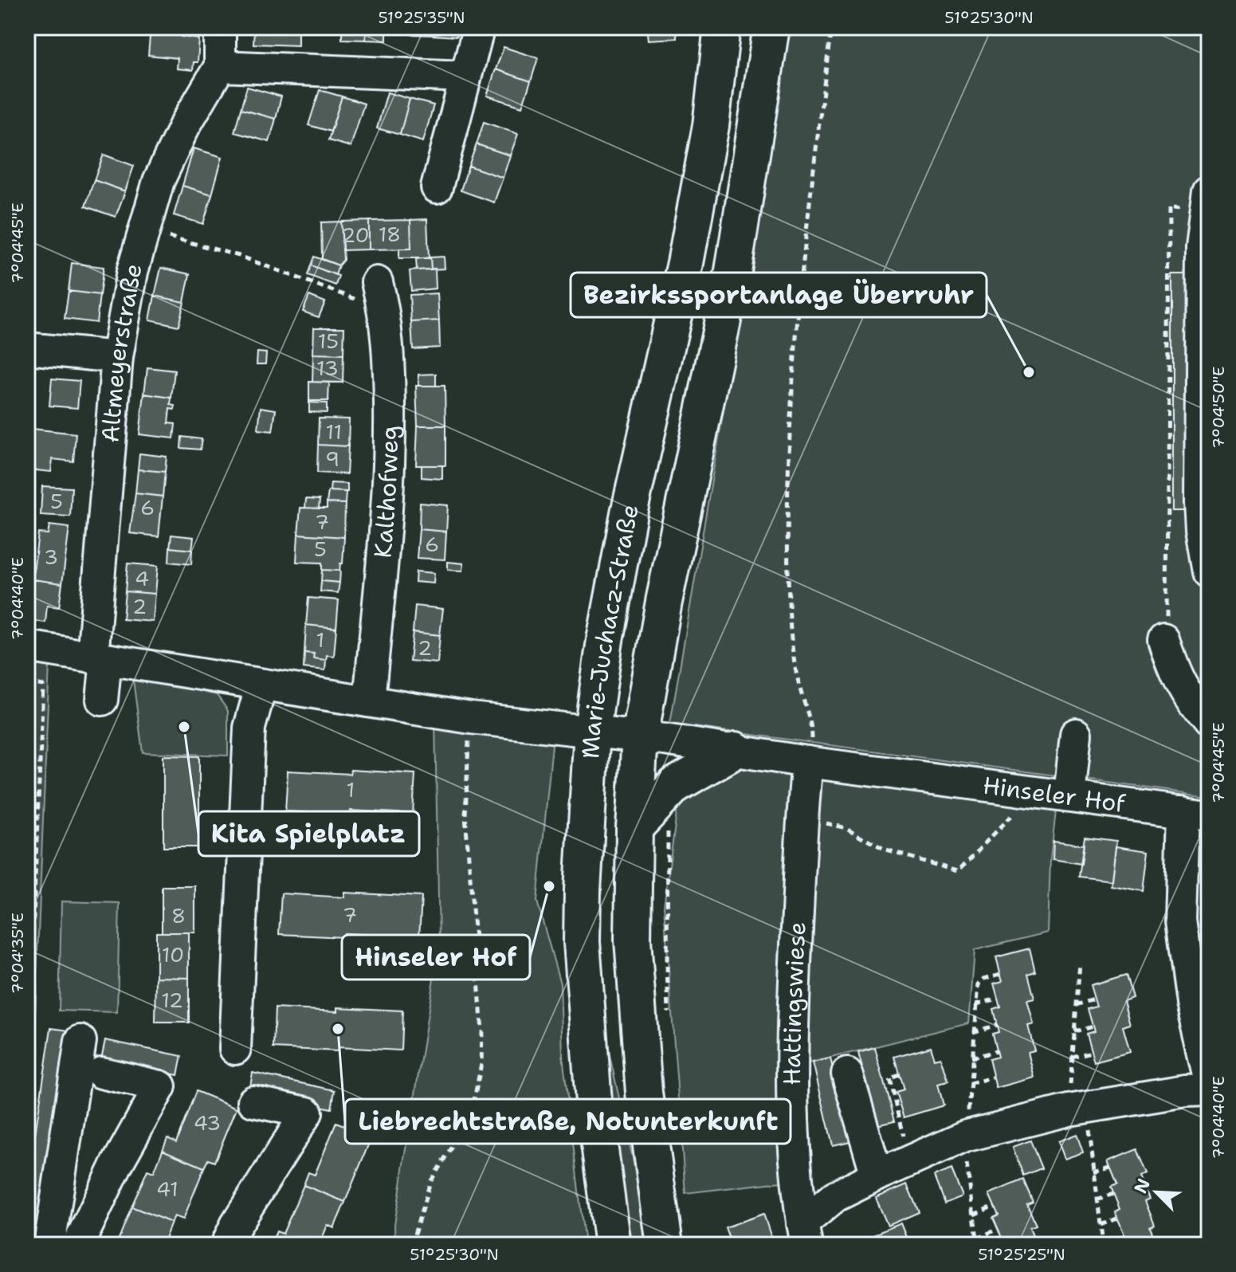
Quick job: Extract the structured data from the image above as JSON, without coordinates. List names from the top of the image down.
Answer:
{
  "streets": {
    "main road": ["Marie-Juchacz-Straße"],
    "street": [
      "Altmeyerstraße",
      "Kalthofweg",
      "Hinseler Hof",
      "Hattingswiese"
    ]
  },
  "crossings": [
    ["Altmeyerstraße", "Hinseler Hof"],
    ["Kalthofweg", "Hinseler Hof"],
    ["Marie-Juchacz-Straße", "Hinseler Hof"],
    ["Hinseler Hof", "Hattingswiese"]
  ],
  "places": [
    "Bezirkssportanlage Überruhr",
    "Kita Spielplatz",
    "Hinseler Hof",
    "Liebrechtstraße, Notunterkunft"
  ],
  "house_numbers": [
    "18",
    "20",
    "15",
    "13",
    "11",
    "9",
    "5",
    "6",
    "7",
    "6",
    "5",
    "3",
    "4",
    "2",
    "1",
    "2",
    "1",
    "7",
    "8",
    "10",
    "12",
    "43",
    "41"
  ],
  "north": "top left",
  "coordinates": [
    "51°25'35\"N",
    "51°25'30\"N",
    "7°04'45\"E",
    "7°04'50\"E",
    "7°04'40\"E",
    "7°04'35\"E",
    "51°25'25\"N"
  ]
}
